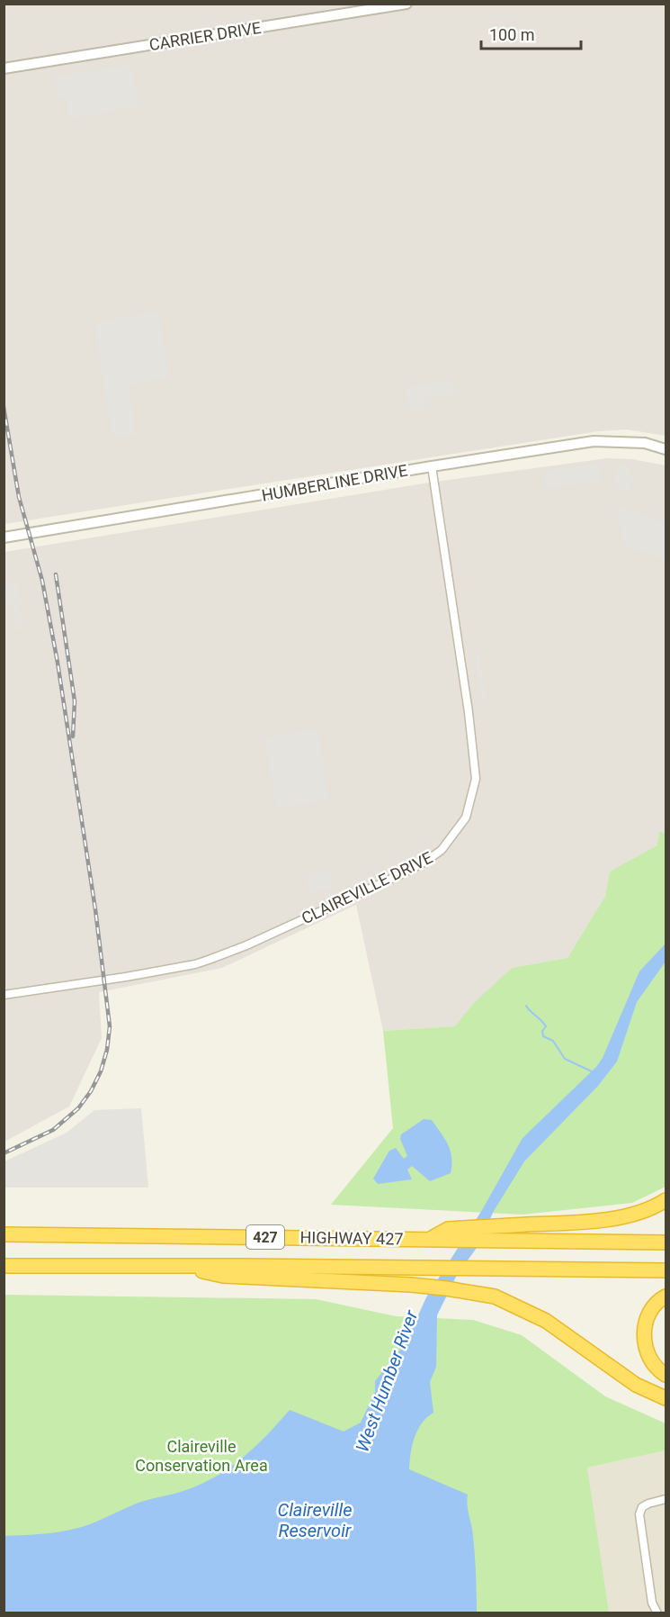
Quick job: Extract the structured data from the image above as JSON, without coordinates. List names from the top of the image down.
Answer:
{
  "streets": {
    "highway": ["427", "HIGHWAY 427"],
    "street": ["CARRIER DRIVE", "HUMBERLINE DRIVE", "CLAIREVILLE DRIVE"]
  },
  "crossings": [
    ["HUMBERLINE DRIVE", "CLAIREVILLE DRIVE"]
  ],
  "water": ["West Humber River", "Claireville Reservoir"],
  "parks": ["Claireville Conservation Area"],
  "scale_bar": "100 m"
}
